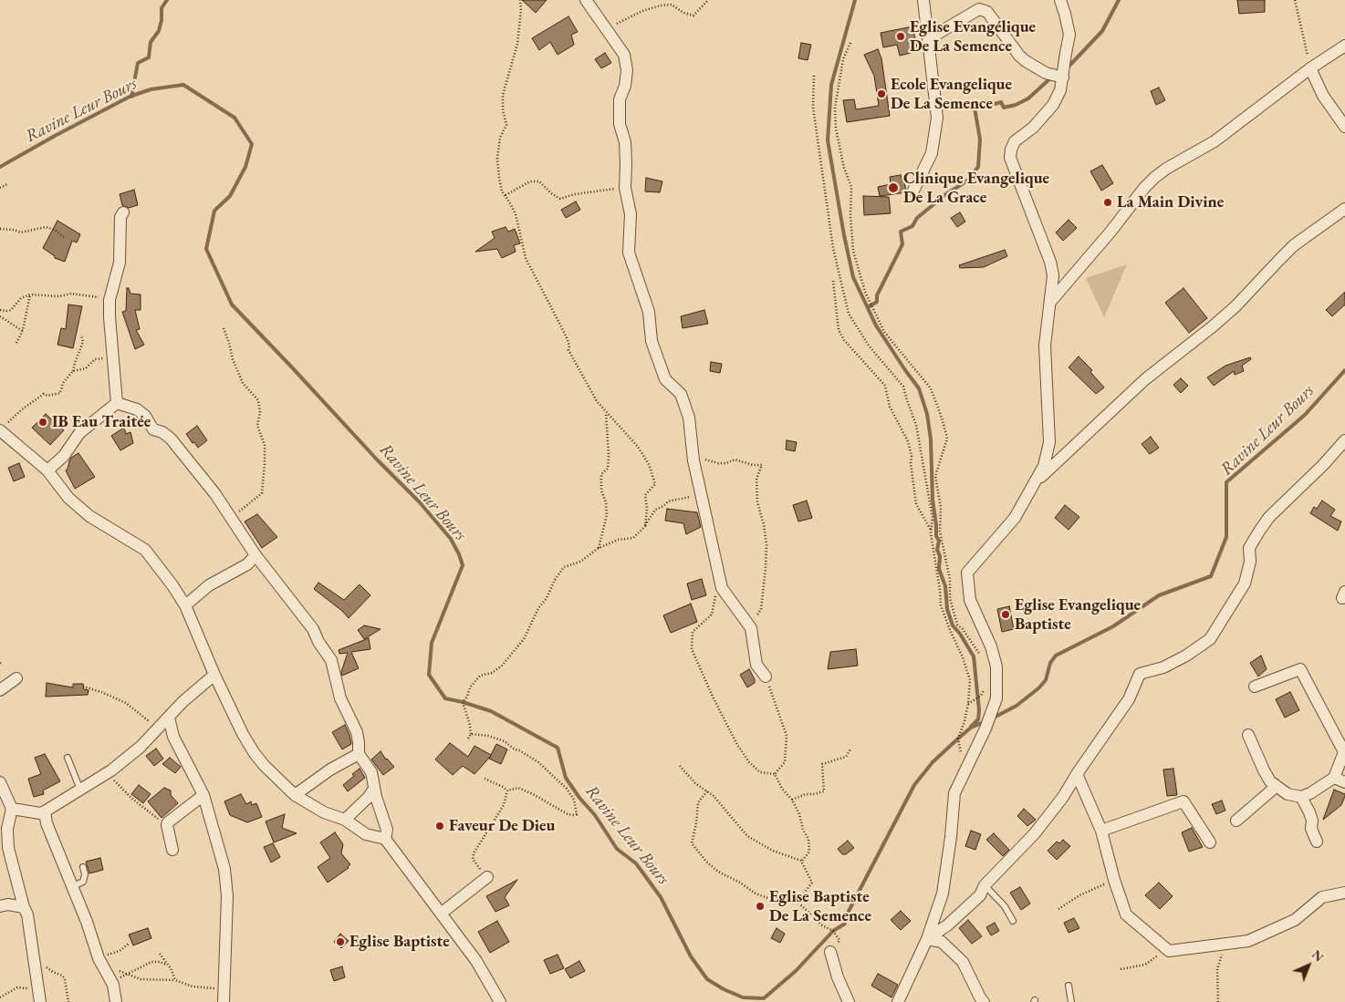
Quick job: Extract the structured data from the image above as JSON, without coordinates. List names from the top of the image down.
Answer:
{
  "water": ["Ravine Leur Bours"],
  "places": [
    "Eglise Evangélique De La Semence",
    "Ecole Evangelique De La Semence",
    "Clinique Evangelique De La Grace",
    "La Main Divine",
    "IB Eau Traitée",
    "Eglise Evangelique Baptiste",
    "Faveur De Dieu",
    "Eglise Baptiste De La Semence",
    "Eglise Baptiste"
  ],
  "north": "top right"
}
